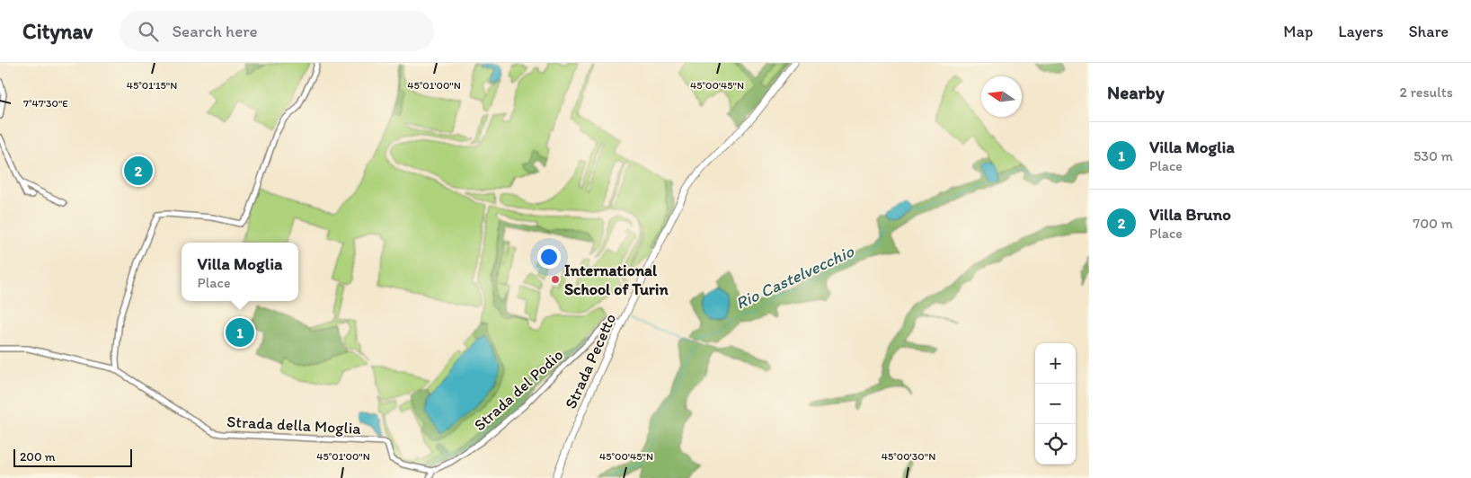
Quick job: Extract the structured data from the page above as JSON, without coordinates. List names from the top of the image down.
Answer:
{
  "streets": {
    "main road": ["Strada Pecetto"],
    "street": ["Strada del Podio", "Strada della Moglia"]
  },
  "crossings": [
    ["Strada Pecetto", "Strada del Podio"],
    ["Strada del Podio", "Strada della Moglia"]
  ],
  "water": ["Rio Castelvecchio"],
  "places": ["International School of Turin"],
  "scale_bar": "200 m",
  "north": "left",
  "page": {
    "header": "Citynav",
    "search": "Search here",
    "nav": ["Map", "Layers", "Share"],
    "heading": ["Nearby", "2 results"],
    "list": [
      {
        "mark": "1",
        "name": "Villa Moglia",
        "note": "Place",
        "value": "530 m"
      },
      {
        "mark": "2",
        "name": "Villa Bruno",
        "note": "Place",
        "value": "700 m"
      }
    ],
    "pins": ["2", "1"],
    "popup": ["Villa Moglia", "Place"],
    "map_buttons": ["+", "−"],
    "scale": "200 m"
  },
  "coordinates": [
    "45°01'00\"N",
    "45°00'45\"N",
    "45°01'15\"N",
    "7°47'30\"E",
    "45°00'30\"N"
  ]
}
